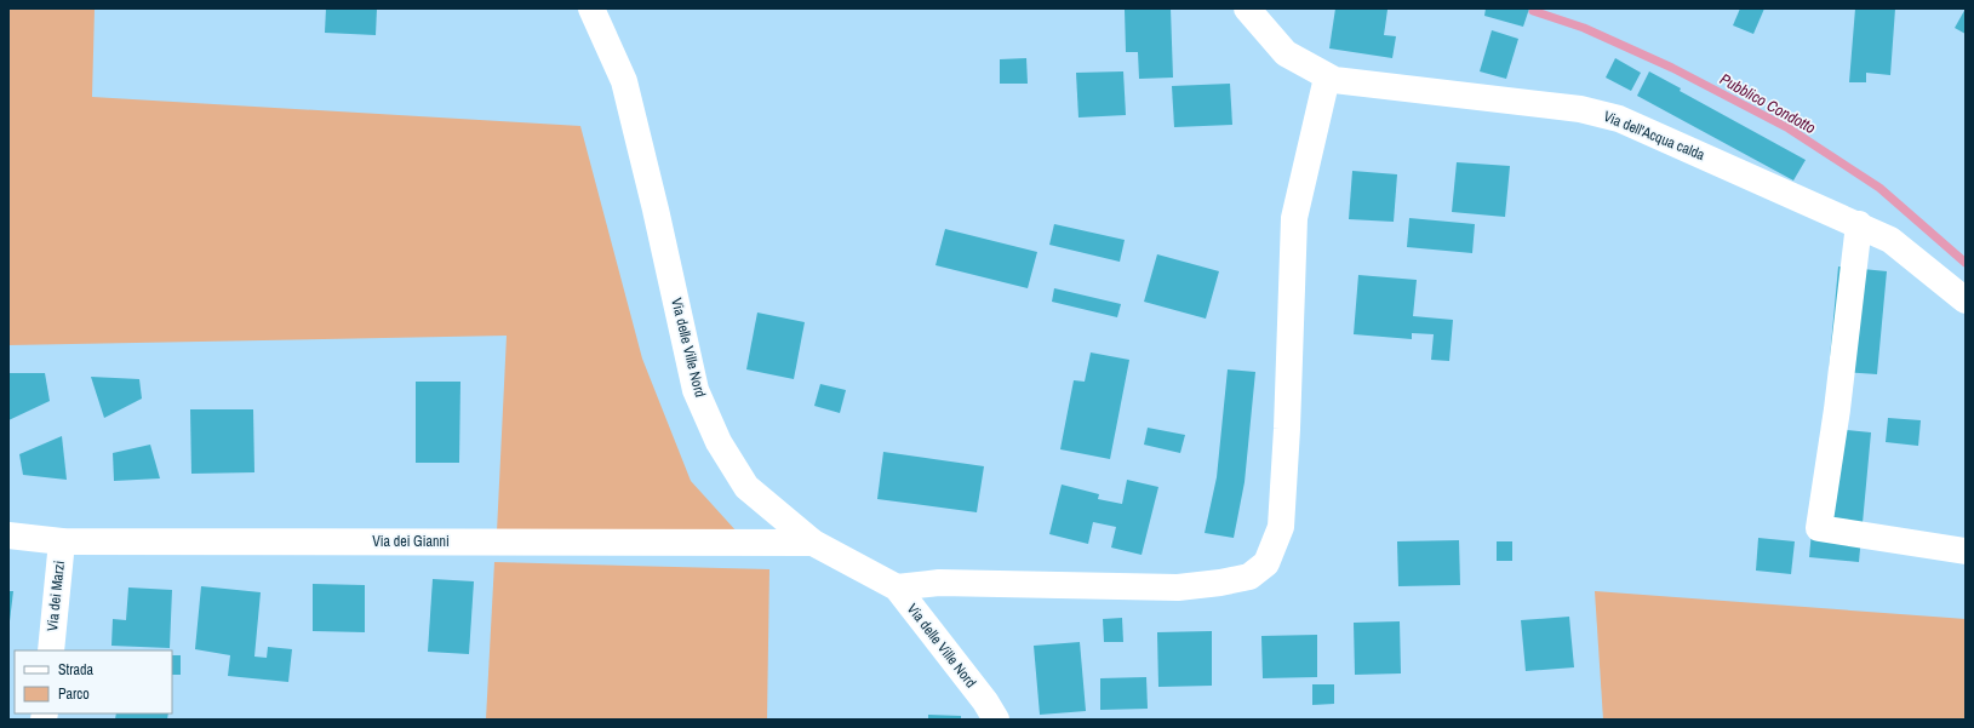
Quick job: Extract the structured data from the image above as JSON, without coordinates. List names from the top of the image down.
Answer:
{
  "streets": {
    "street": [
      "Via dell'Acqua calda",
      "Via delle Ville Nord",
      "Via dei Gianni",
      "Via dei Marzi"
    ]
  },
  "crossings": [
    ["Via delle Ville Nord", "Via dei Gianni"],
    ["Via dei Gianni", "Via dei Marzi"]
  ],
  "water": ["Pubblico Condotto"],
  "legend": ["Strada", "Parco"]
}
